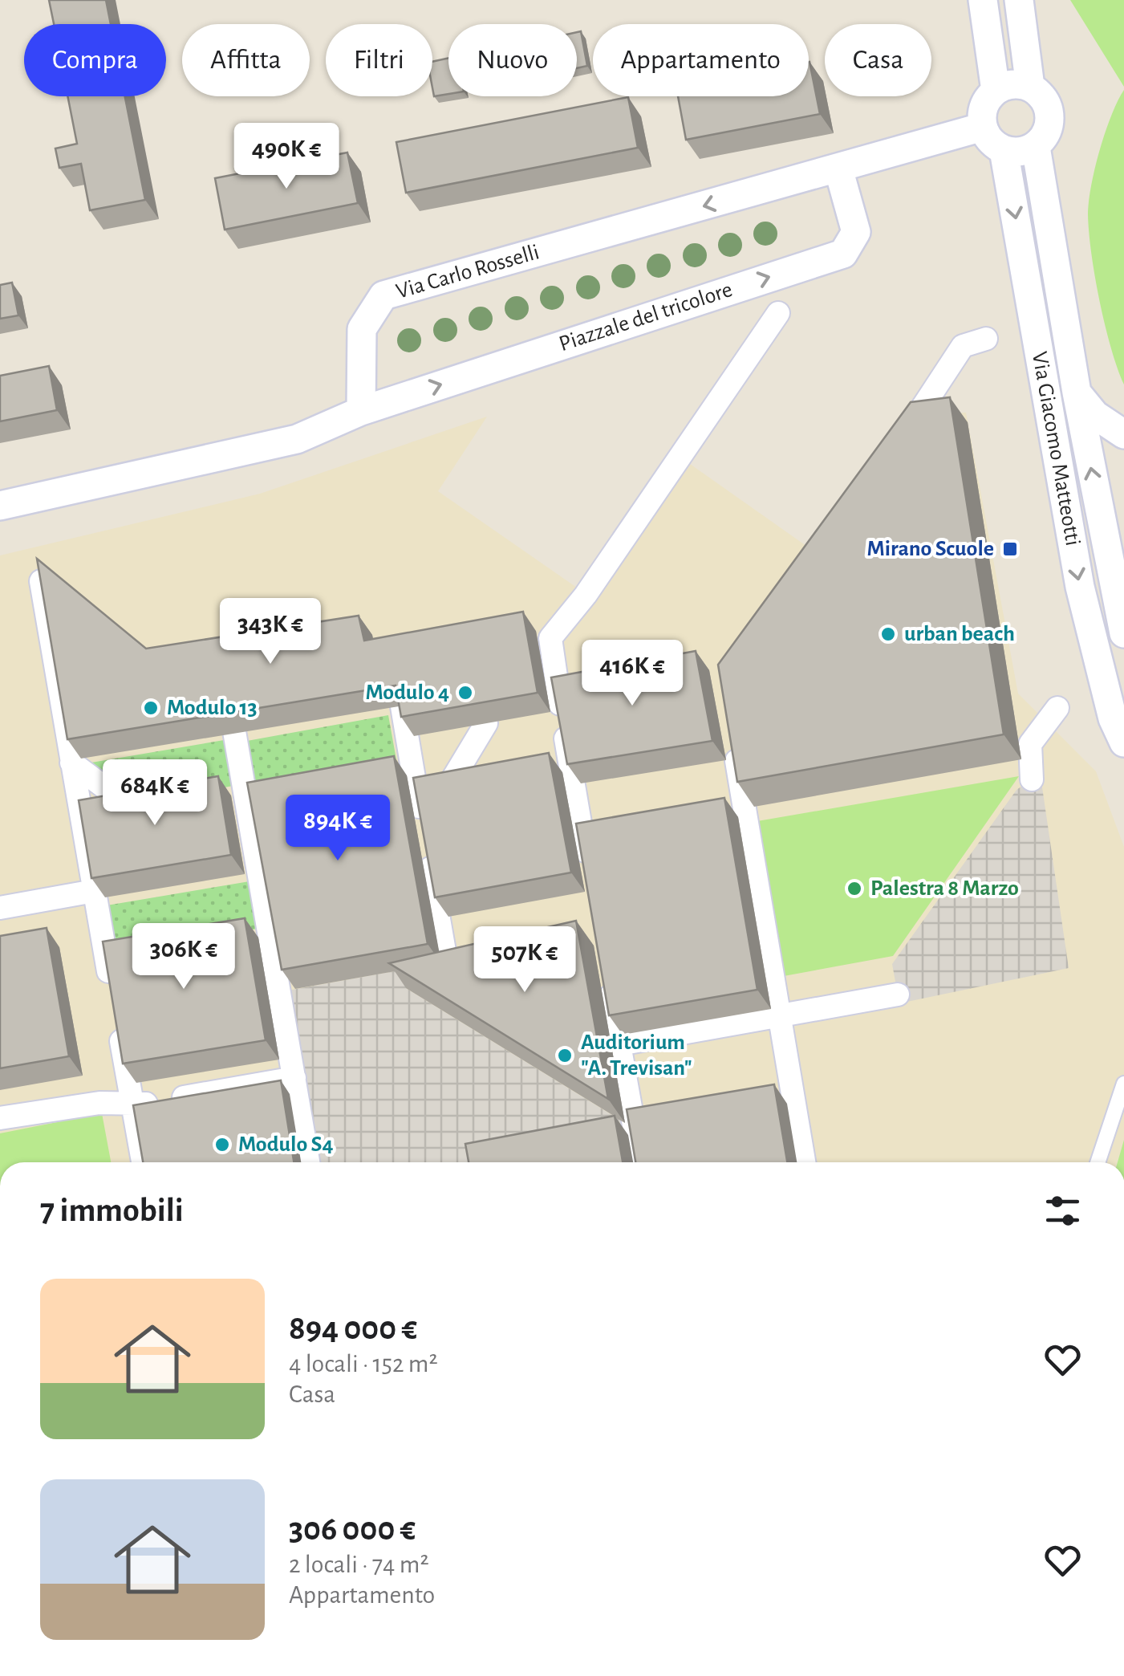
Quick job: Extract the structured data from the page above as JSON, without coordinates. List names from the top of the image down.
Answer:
{
  "streets": {
    "street": ["Via Carlo Rosselli", "Piazzale del tricolore", "Via Giacomo Matteotti"]
  },
  "crossings": [
    ["Via Carlo Rosselli", "Piazzale del tricolore"],
    ["Via Carlo Rosselli", "Via Giacomo Matteotti"]
  ],
  "one_way": ["Via Carlo Rosselli", "Piazzale del tricolore"],
  "places": {
    "transit": ["Mirano Scuole"],
    "other": [
      "urban beach",
      "Modulo 4",
      "Modulo 13",
      "Palestra 8 Marzo",
      "Auditorium \"A. Trevisan\"",
      "Modulo S4"
    ]
  },
  "page": {
    "chip": [
      "Compra",
      "Affitta",
      "Filtri",
      "Nuovo",
      "Appartamento",
      "Casa"
    ],
    "price": [
      "490K €",
      "343K €",
      "416K €",
      "684K €",
      "894K €",
      "306K €",
      "507K €"
    ],
    "heading": "7 immobili",
    "list": [
      {
        "name": "894 000 €",
        "note": "4 locali · 152 m² · Casa"
      },
      {
        "name": "306 000 €",
        "note": "2 locali · 74 m² · Appartamento"
      }
    ]
  }
}
